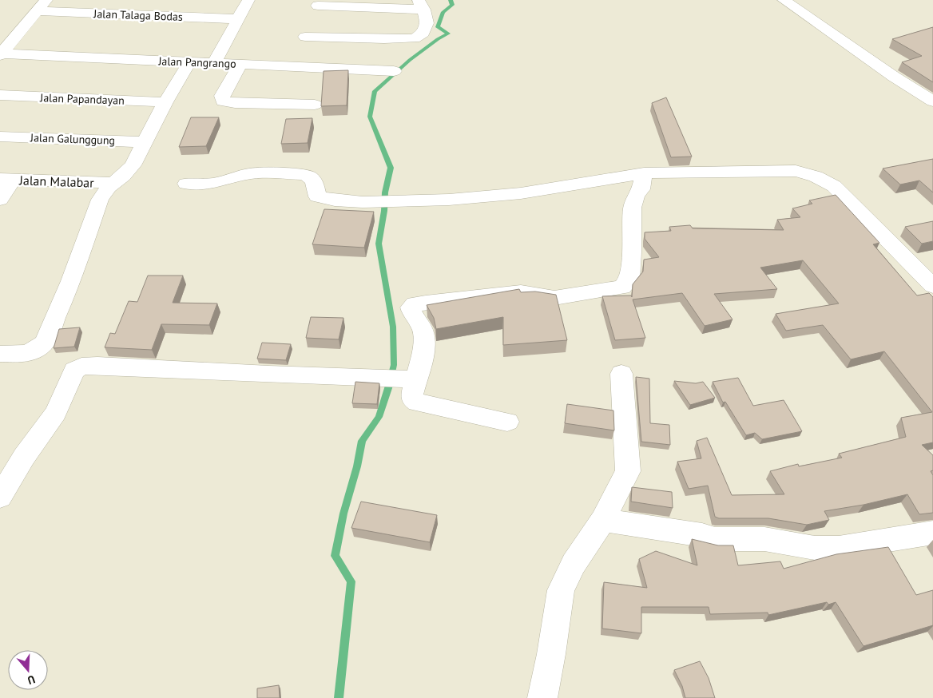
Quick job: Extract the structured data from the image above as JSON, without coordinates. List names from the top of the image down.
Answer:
{
  "streets": {
    "street": [
      "Jalan Talaga Bodas",
      "Jalan Pangrango",
      "Jalan Papandayan",
      "Jalan Galunggung",
      "Jalan Malabar"
    ]
  },
  "north": "bottom"
}
